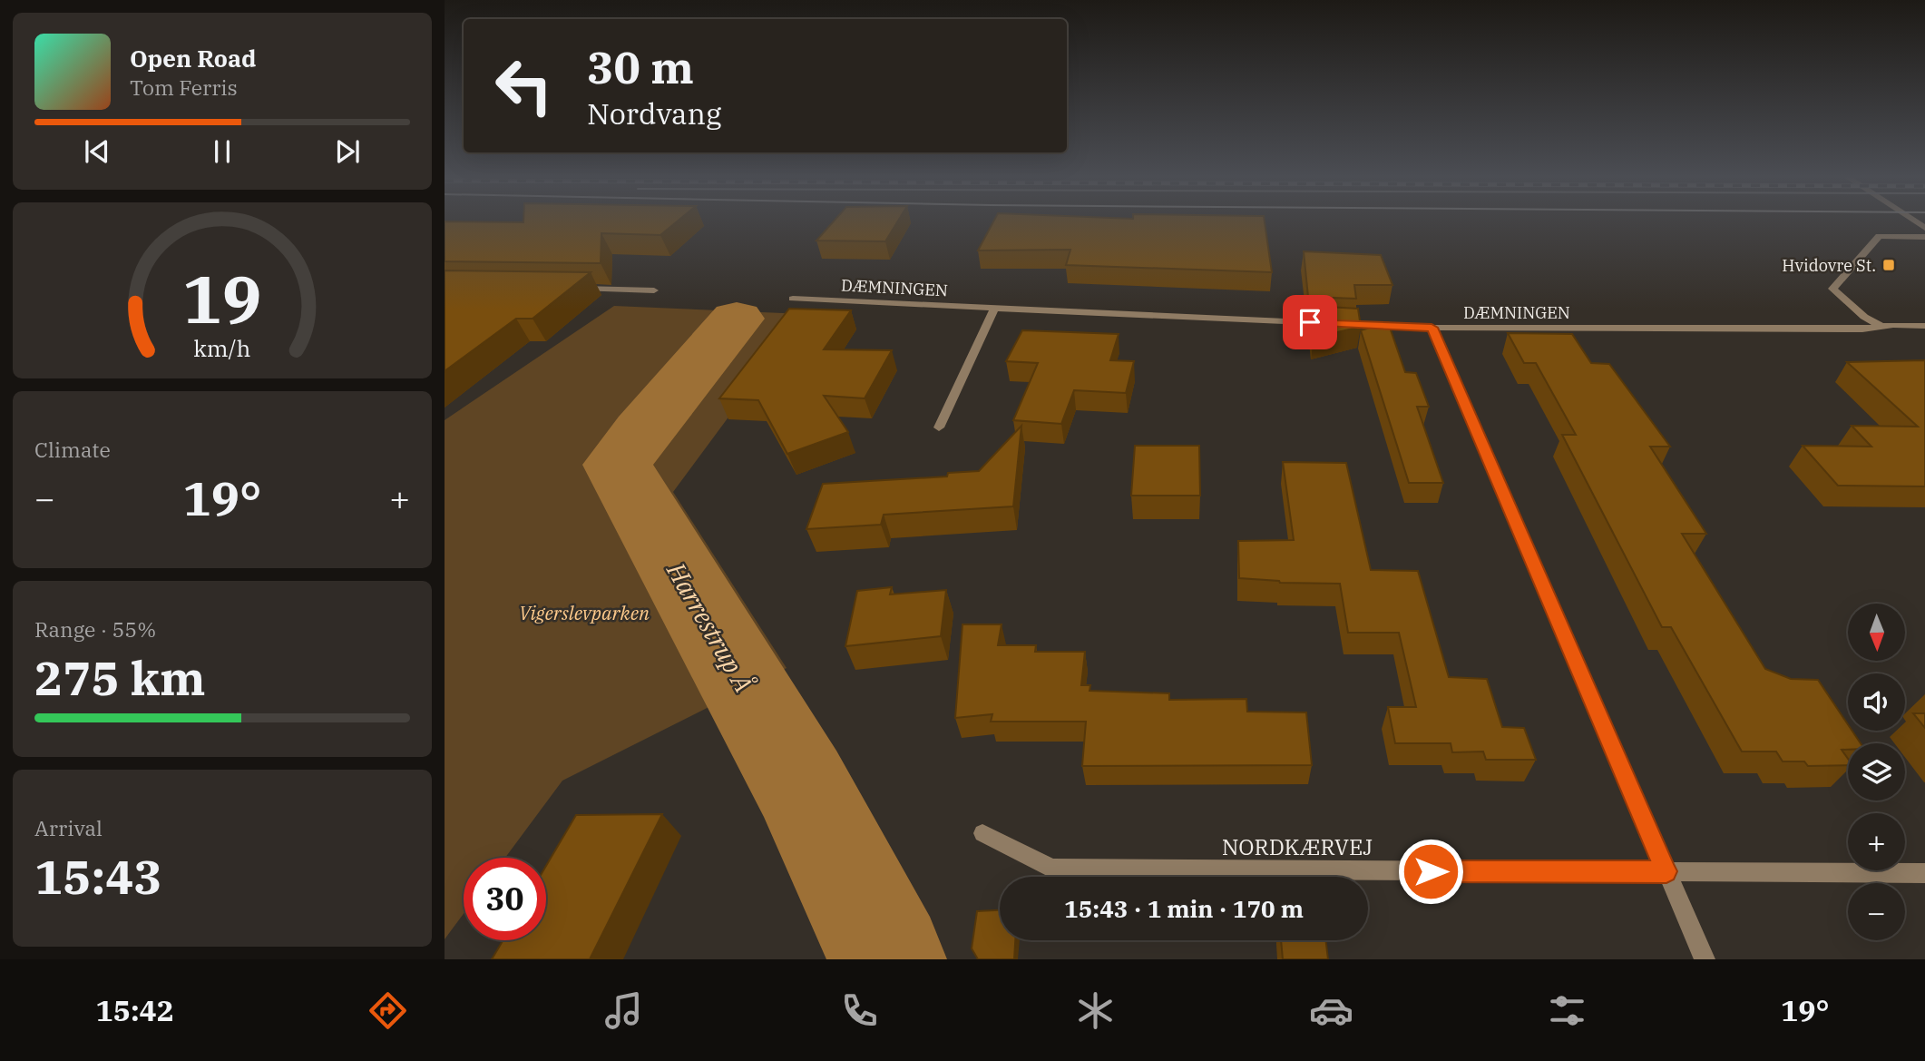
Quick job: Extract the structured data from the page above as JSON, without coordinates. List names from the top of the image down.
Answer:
{
  "streets": {
    "street": ["DÆMNINGEN", "NORDKÆRVEJ"]
  },
  "water": ["Harrestrup Å"],
  "parks": ["Vigerslevparken"],
  "places": {
    "transit": ["Hvidovre St."]
  },
  "north": "bottom",
  "page": {
    "turn": ["30 m", "Nordvang"],
    "song": ["Open Road", "Tom Ferris"],
    "tile": [
      "Climate",
      ["Range · 55%", "275 km"],
      ["Arrival", "15:43"]
    ],
    "heat": ["−", "19°", "+"],
    "map_buttons": ["+", "−"],
    "limit": "30",
    "trip": "15:43 · 1 min · 170 m",
    "tabs": ["15:42", "19°"],
    "gauge": ["19", "km/h"]
  }
}
